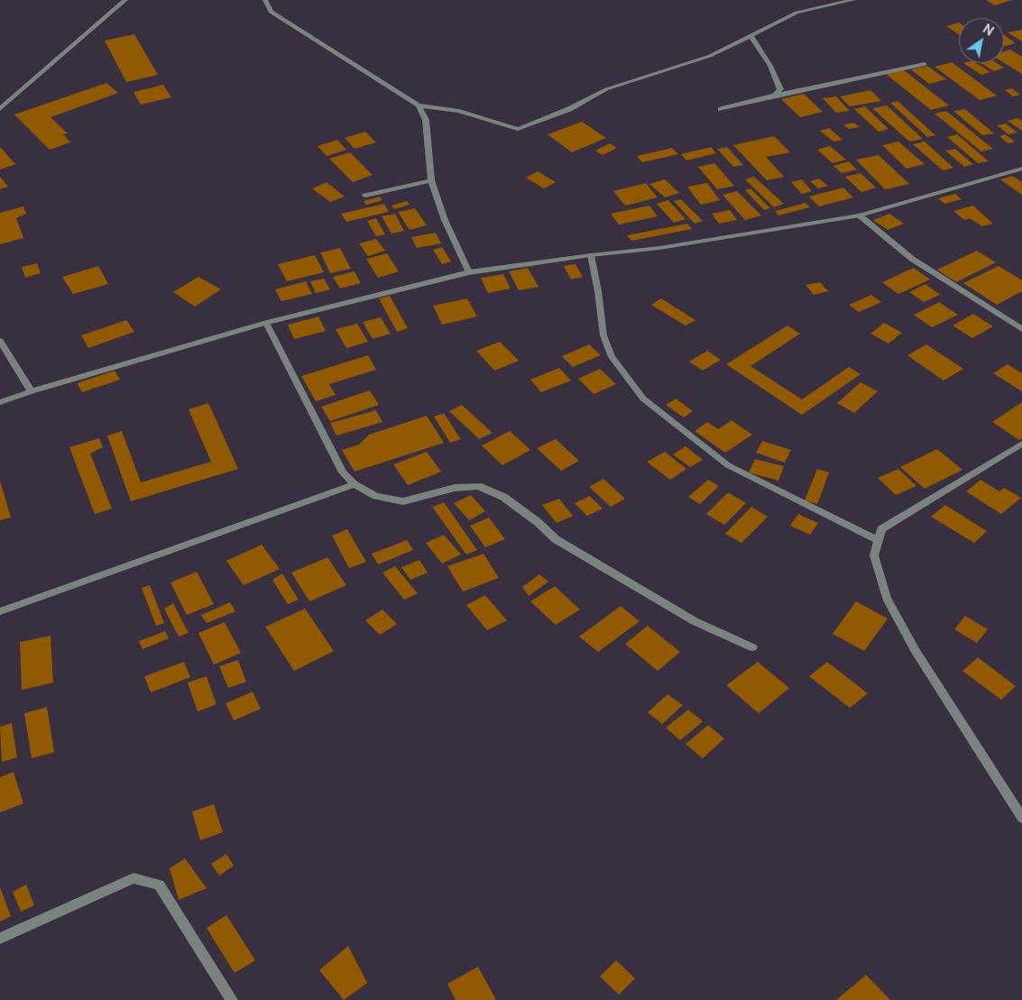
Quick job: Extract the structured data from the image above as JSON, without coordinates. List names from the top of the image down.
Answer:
{
  "north": "top right"
}
